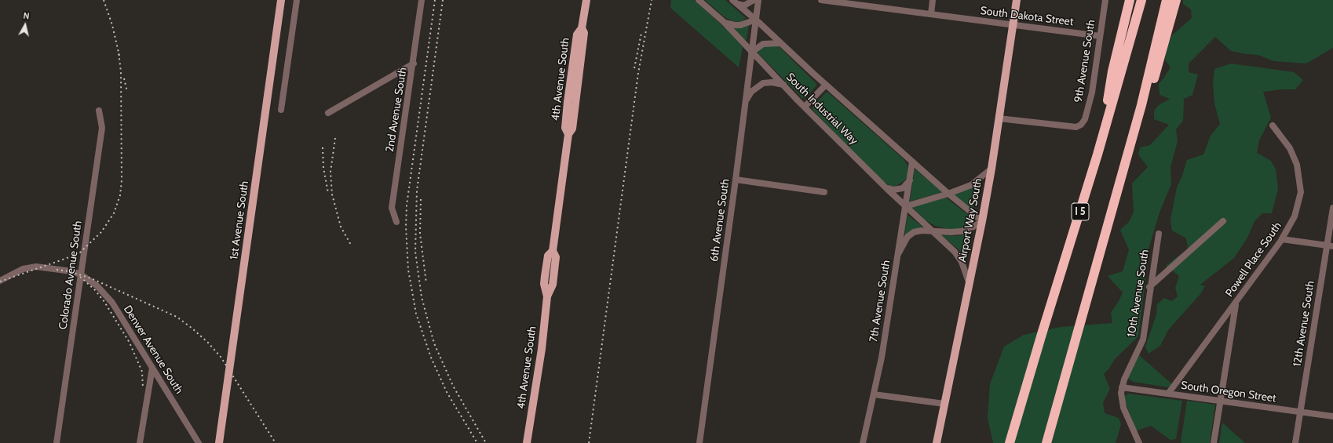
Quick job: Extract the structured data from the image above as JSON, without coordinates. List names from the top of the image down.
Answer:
{
  "streets": {
    "highway": ["I 5"],
    "main road": ["4th Avenue South", "1st Avenue South", "Airport Way South"],
    "street": [
      "South Dakota Street",
      "9th Avenue South",
      "South Industrial Way",
      "2nd Avenue South",
      "6th Avenue South",
      "Powell Place South",
      "Colorado Avenue South",
      "10th Avenue South",
      "7th Avenue South",
      "12th Avenue South",
      "Denver Avenue South",
      "South Oregon Street"
    ]
  },
  "crossings": [
    ["South Dakota Street", "9th Avenue South"],
    ["South Dakota Street", "Airport Way South"],
    ["9th Avenue South", "Airport Way South"],
    ["South Industrial Way", "6th Avenue South"],
    ["South Industrial Way", "Airport Way South"],
    ["South Industrial Way", "7th Avenue South"],
    ["Powell Place South", "South Oregon Street"],
    ["Colorado Avenue South", "Denver Avenue South"],
    ["10th Avenue South", "South Oregon Street"],
    ["12th Avenue South", "South Oregon Street"]
  ],
  "north": "top"
}
